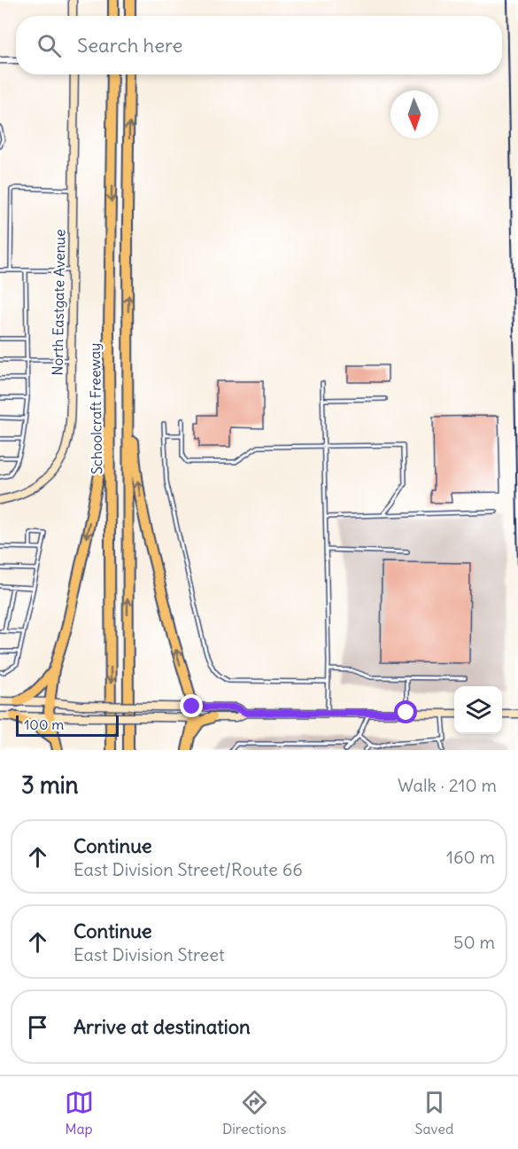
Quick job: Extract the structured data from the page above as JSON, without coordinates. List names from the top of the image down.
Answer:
{
  "streets": {
    "highway": ["Schoolcraft Freeway"],
    "main road": ["North Eastgate Avenue"]
  },
  "scale_bar": "100 m",
  "north": "bottom",
  "page": {
    "search": "Search here",
    "scale": "100 m",
    "heading": ["3 min", "Walk · 210 m"],
    "list": [
      ["Continue", "East Division Street/Route 66", "160 m"],
      ["Continue", "East Division Street", "50 m"],
      "Arrive at destination"
    ],
    "nav": ["Map", "Directions", "Saved"]
  }
}
